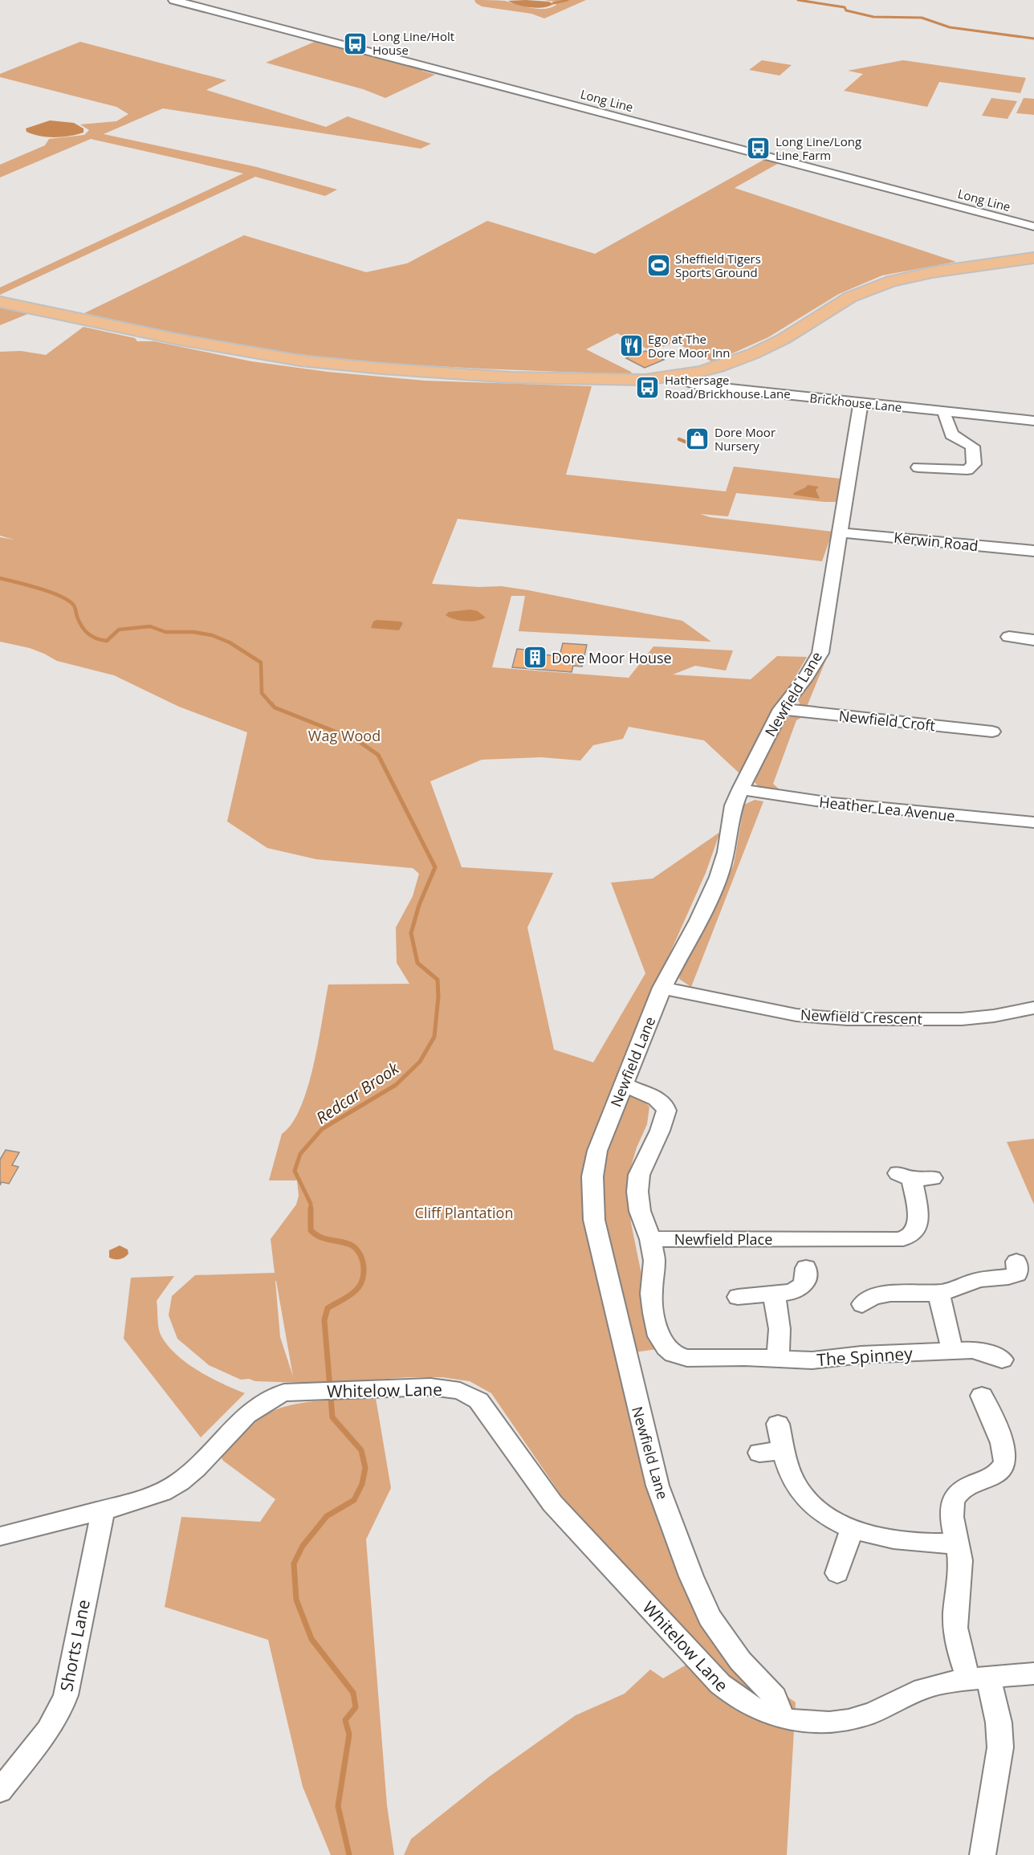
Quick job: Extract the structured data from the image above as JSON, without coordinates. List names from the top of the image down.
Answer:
{
  "streets": {
    "street": [
      "Long Line",
      "Brickhouse Lane",
      "Kerwin Road",
      "Newfield Lane",
      "Newfield Croft",
      "Heather Lea Avenue",
      "Newfield Crescent",
      "Newfield Place",
      "The Spinney",
      "Whitelow Lane",
      "Shorts Lane"
    ]
  },
  "crossings": [
    ["Brickhouse Lane", "Newfield Lane"],
    ["Kerwin Road", "Newfield Lane"],
    ["Newfield Lane", "Newfield Croft"],
    ["Newfield Lane", "Heather Lea Avenue"],
    ["Newfield Lane", "Newfield Crescent"],
    ["Newfield Lane", "Whitelow Lane"],
    ["Newfield Place", "The Spinney"],
    ["Whitelow Lane", "Shorts Lane"]
  ],
  "water": ["Redcar Brook"],
  "parks": ["Wag Wood", "Cliff Plantation"],
  "places": {
    "bus stop": ["Long Line/Holt House", "Long Line/Long Line Farm", "Hathersage Road/Brickhouse Lane"],
    "sports": ["Sheffield Tigers Sports Ground"],
    "restaurant": ["Ego at The Dore Moor Inn"],
    "shop": ["Dore Moor Nursery"],
    "building": ["Dore Moor House"]
  }
}
